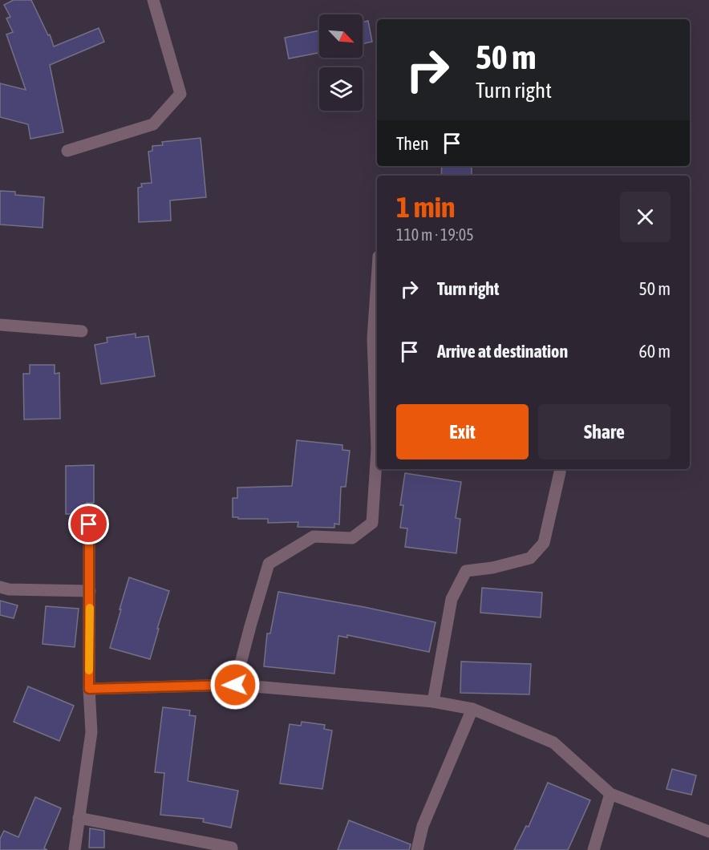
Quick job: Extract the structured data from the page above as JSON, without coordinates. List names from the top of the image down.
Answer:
{
  "north": "bottom right",
  "page": {
    "turn": ["50 m", "Turn right"],
    "then": "Then",
    "heading": ["1 min", "110 m · 19:05"],
    "list": [
      {
        "name": "Turn right",
        "value": "50 m"
      },
      {
        "name": "Arrive at destination",
        "value": "60 m"
      }
    ],
    "buttons": ["Exit", "Share"]
  }
}
